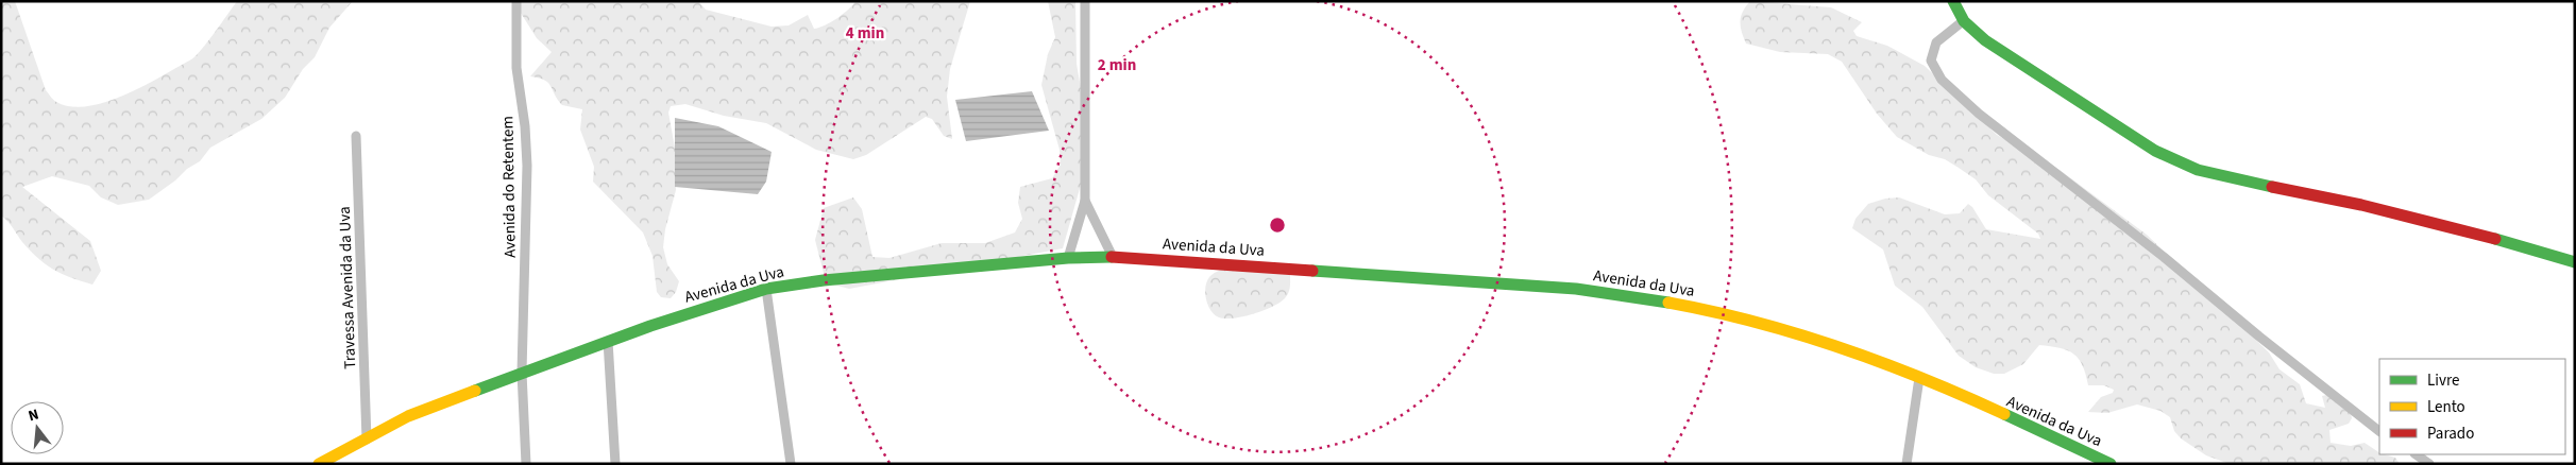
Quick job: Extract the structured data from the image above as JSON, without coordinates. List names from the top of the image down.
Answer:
{
  "streets": {
    "main road": ["Avenida da Uva"],
    "street": ["Avenida do Retentem", "Travessa Avenida da Uva"]
  },
  "crossings": [
    ["Avenida do Retentem", "Avenida da Uva"],
    ["Avenida da Uva", "Travessa Avenida da Uva"]
  ],
  "legend": ["Livre", "Lento", "Parado"],
  "north": "top",
  "rings": ["4 min", "2 min"]
}
